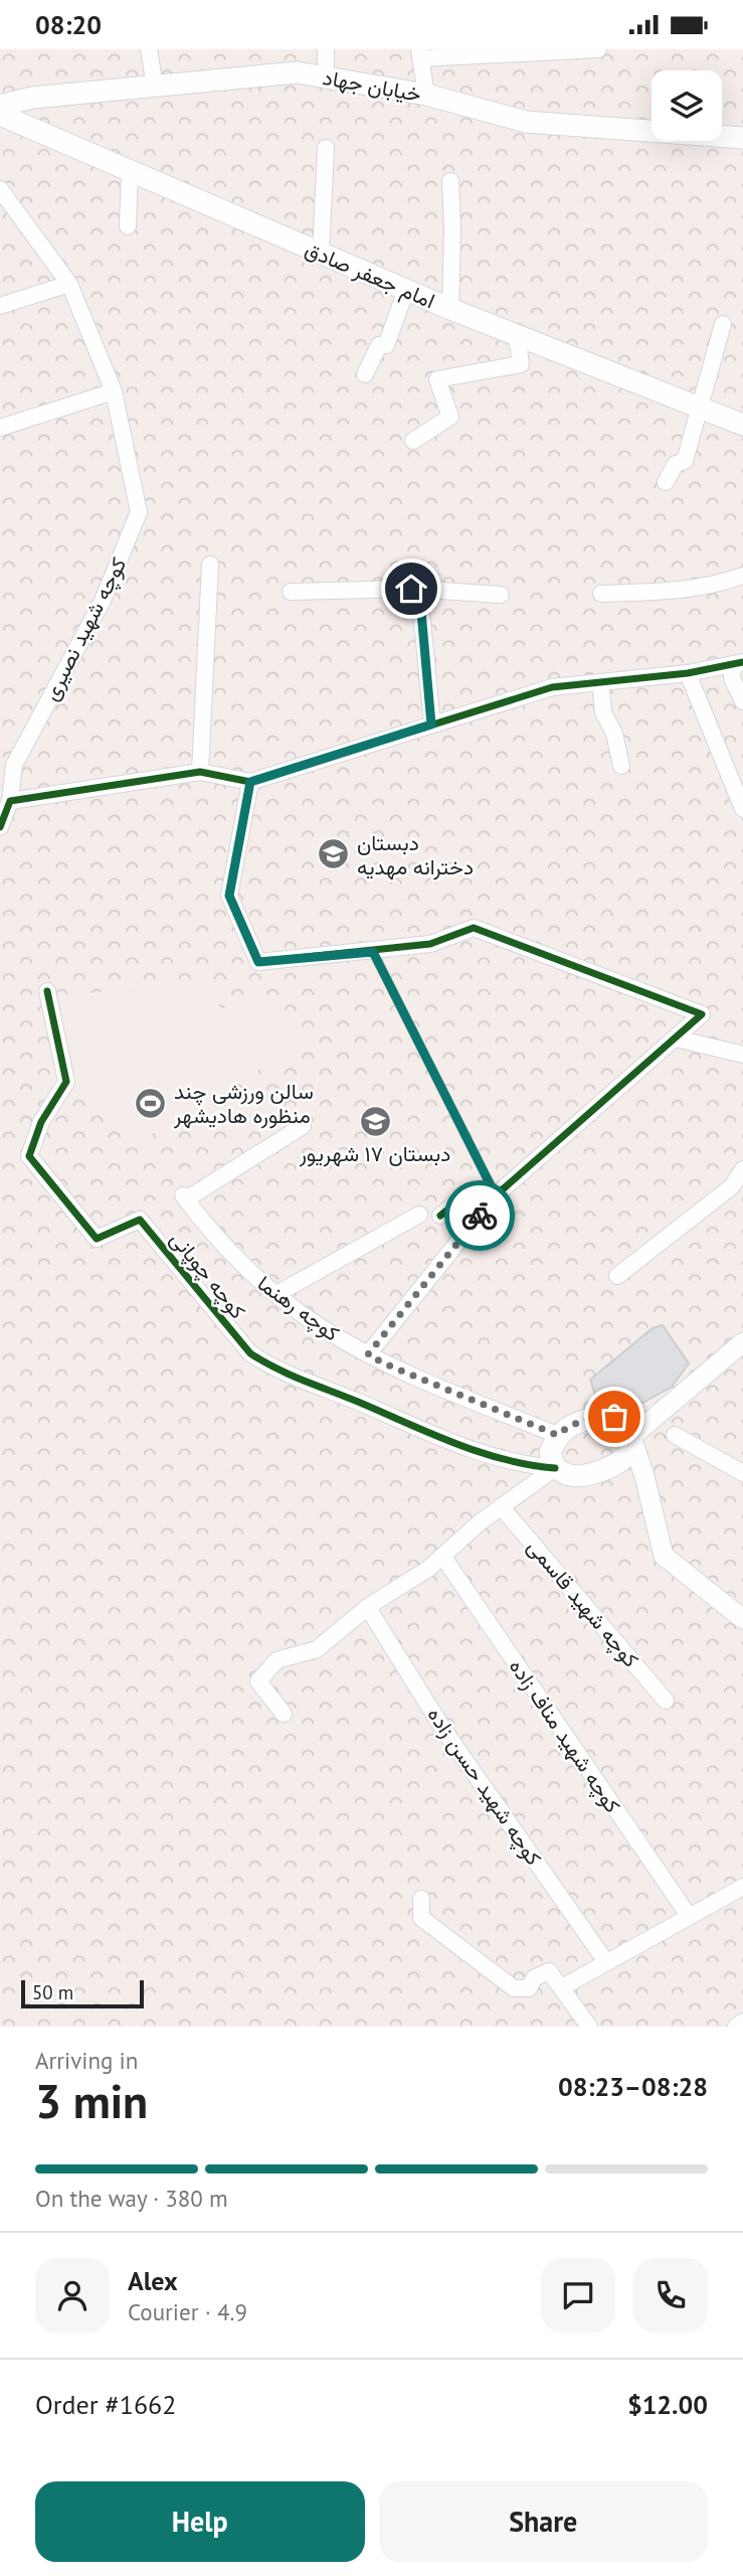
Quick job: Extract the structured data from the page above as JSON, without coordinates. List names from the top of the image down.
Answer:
{
  "streets": {
    "main road": ["خیابان جهاد", "امام جعفر صادق"],
    "street": [
      "کوچه شهید نصیری",
      "کوچه چوپانی",
      "کوچه رهنما",
      "کوچه شهید قاسمی",
      "کوچه شهید مناف زاده",
      "کوچه شهید حسن زاده"
    ]
  },
  "crossings": [
    ["کوچه چوپانی", "کوچه رهنما"]
  ],
  "places": {
    "school or university": ["دبستان دخترانه مهدیه", "دبستان ۱۷ شهریور"],
    "sports": ["سالن ورزشی چند منظوره هادیشهر"]
  },
  "scale_bar": "50 m",
  "page": {
    "status": "08:20",
    "scale": "50 m",
    "heading": ["3 min", "Arriving in", "08:23–08:28"],
    "panel": [
      "Alex",
      "Courier · 4.9",
      "Order #1662",
      "$12.00"
    ],
    "bar": "On the way · 380 m",
    "buttons": ["Help", "Share"]
  }
}
